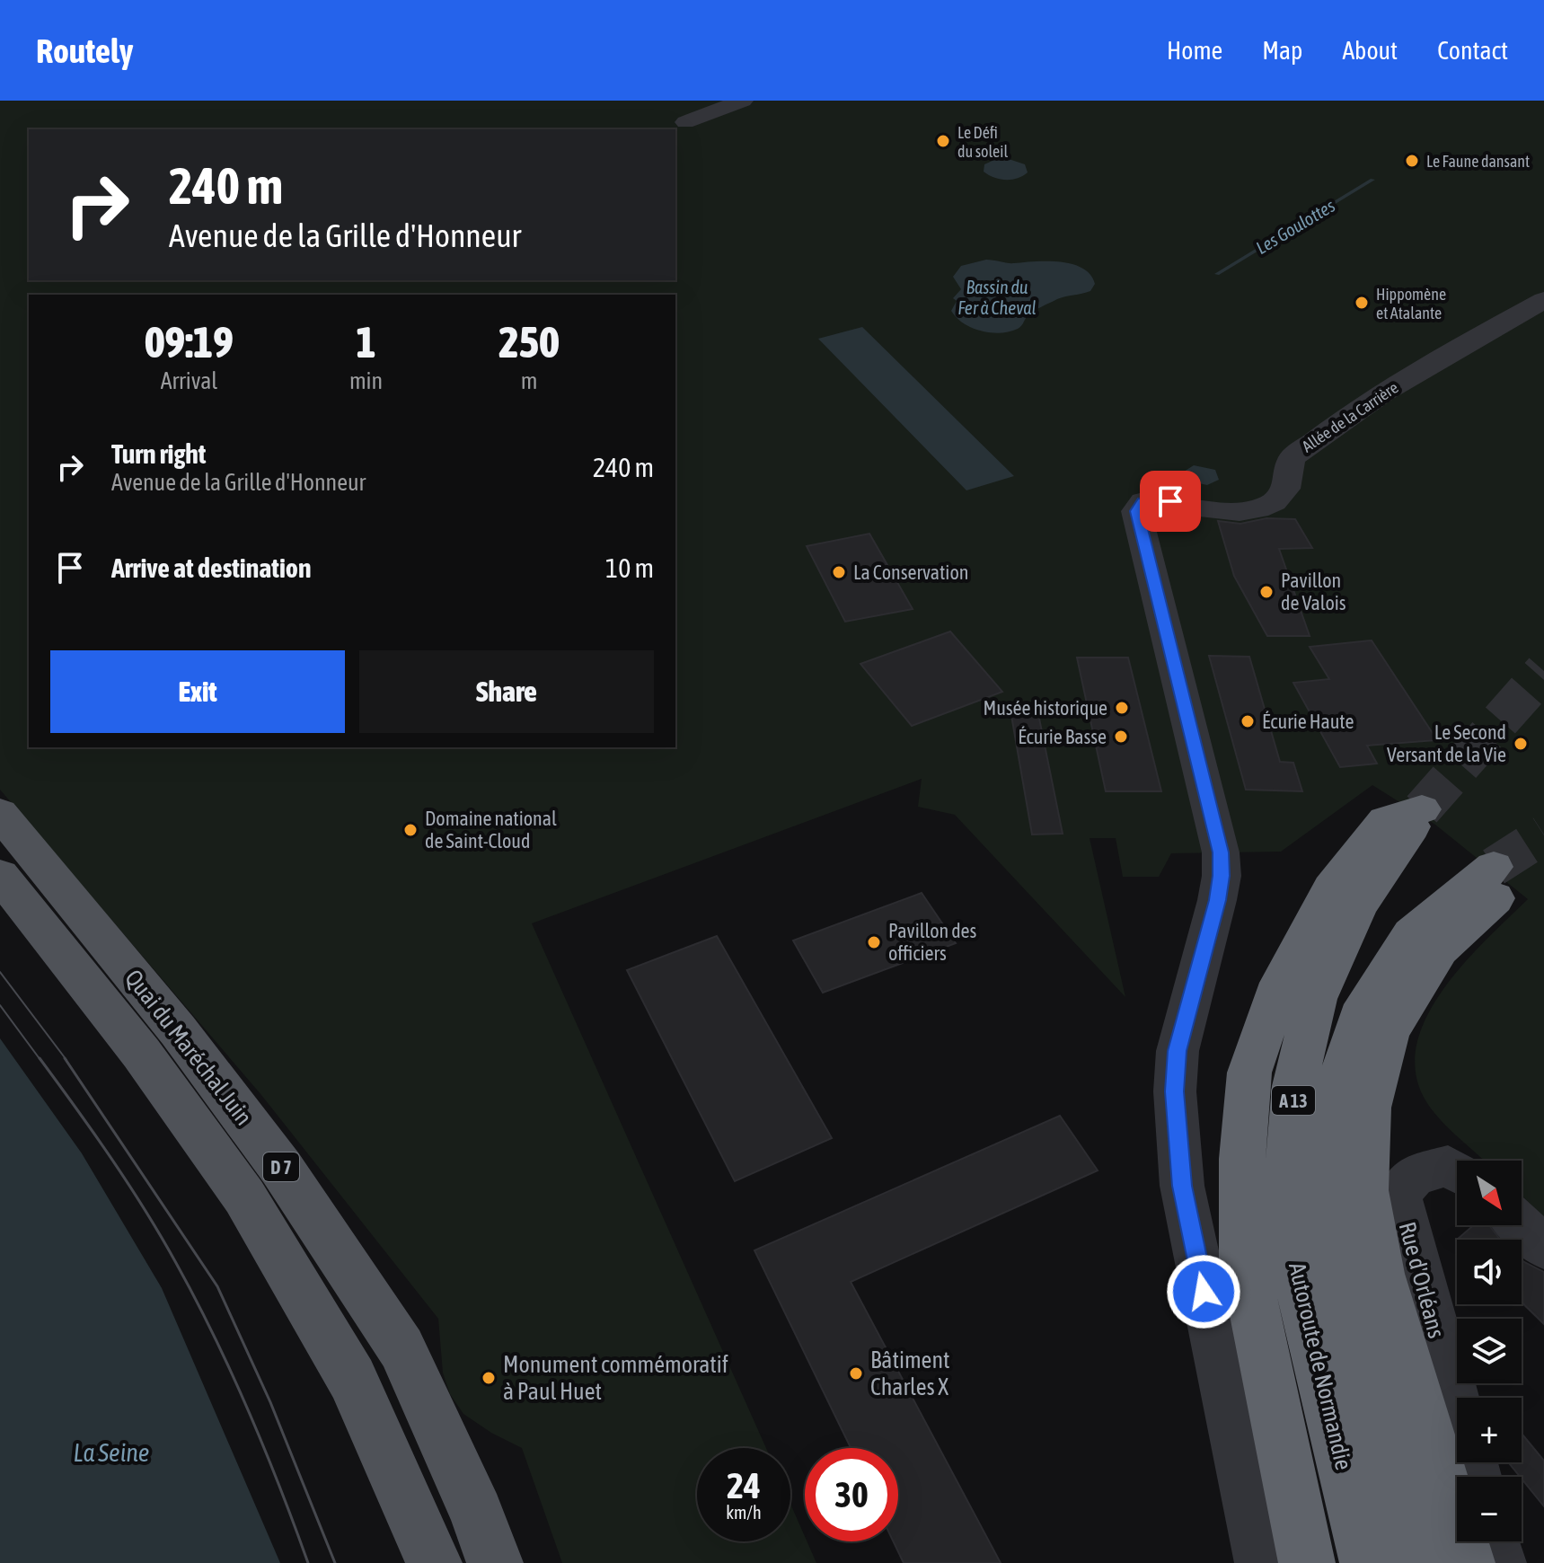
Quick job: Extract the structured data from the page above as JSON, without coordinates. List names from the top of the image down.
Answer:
{
  "streets": {
    "highway": ["A 13", "Autoroute de Normandie"],
    "main road": ["Quai du Maréchal Juin", "D 7"],
    "street": ["Allée de la Carrière", "Rue d'Orléans"]
  },
  "water": ["Les Goulottes", "Bassin du Fer à Cheval", "La Seine"],
  "places": [
    "Le Défi du soleil",
    "Le Faune dansant",
    "Hippomène et Atalante",
    "La Conservation",
    "Pavillon de Valois",
    "Musée historique",
    "Écurie Haute",
    "Écurie Basse",
    "Le Second Versant de la Vie",
    "Domaine national de Saint-Cloud",
    "Pavillon des officiers",
    "Bâtiment Charles X",
    "Monument commémoratif à Paul Huet"
  ],
  "north": "bottom right",
  "page": {
    "header": "Routely",
    "nav": [
      "Home",
      "Map",
      "About",
      "Contact"
    ],
    "turn": ["240 m", "Avenue de la Grille d'Honneur"],
    "eta": [
      "09:19",
      "Arrival",
      "1",
      "min",
      "250",
      "m"
    ],
    "list": [
      {
        "name": "Turn right",
        "note": "Avenue de la Grille d'Honneur",
        "value": "240 m"
      },
      {
        "name": "Arrive at destination",
        "value": "10 m"
      }
    ],
    "buttons": ["Exit", "Share"],
    "map_buttons": ["+", "−"],
    "speed": "24 km/h",
    "limit": "30"
  }
}
